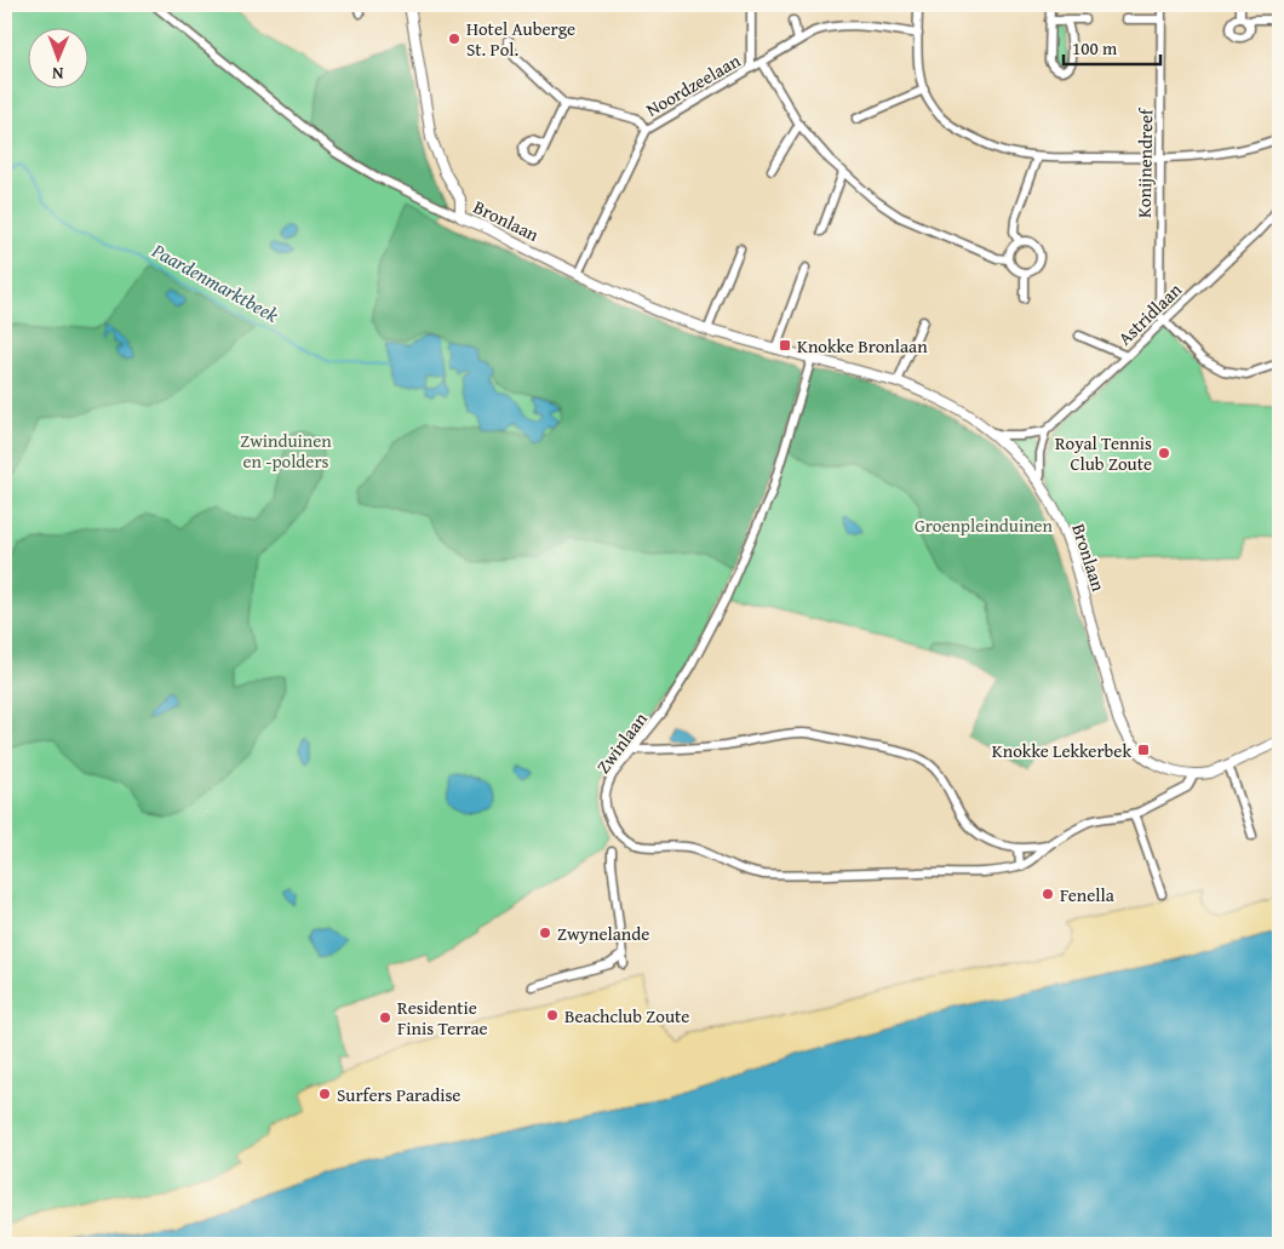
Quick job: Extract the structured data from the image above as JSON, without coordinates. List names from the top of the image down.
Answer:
{
  "streets": {
    "street": [
      "Noordzeelaan",
      "Konijnendreef",
      "Bronlaan",
      "Astridlaan",
      "Zwinlaan"
    ]
  },
  "crossings": [
    ["Noordzeelaan", "Bronlaan"],
    ["Konijnendreef", "Astridlaan"],
    ["Bronlaan", "Zwinlaan"]
  ],
  "water": ["Paardenmarktbeek"],
  "parks": ["Zwinduinen en -polders", "Groenpleinduinen"],
  "places": {
    "other": [
      "Hotel Auberge St. Pol.",
      "Royal Tennis Club Zoute",
      "Fenella",
      "Zwynelande",
      "Beachclub Zoute",
      "Residentie Finis Terrae",
      "Surfers Paradise"
    ],
    "transit": ["Knokke Bronlaan", "Knokke Lekkerbek"]
  },
  "scale_bar": "100 m",
  "north": "bottom"
}
